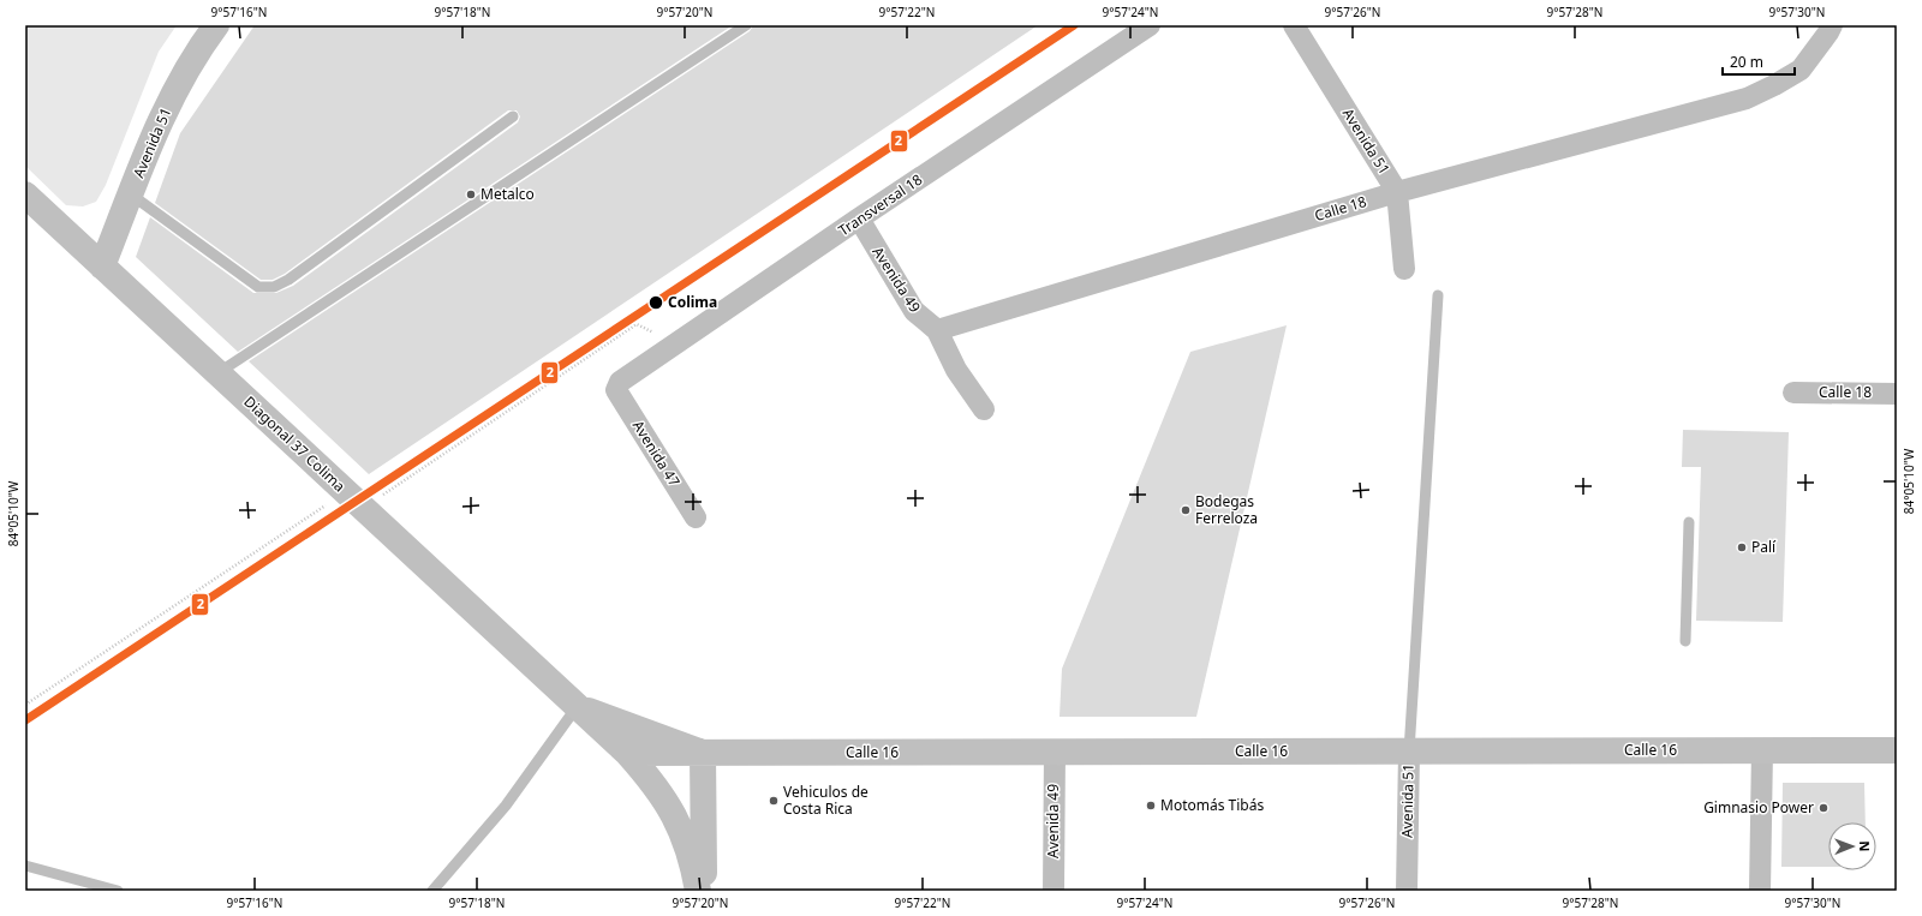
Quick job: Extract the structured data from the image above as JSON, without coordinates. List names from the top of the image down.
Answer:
{
  "streets": {
    "street": [
      "Avenida 51",
      "Transversal 18",
      "Calle 18",
      "Avenida 49",
      "Diagonal 37 Colima",
      "Avenida 47",
      "Calle 16"
    ]
  },
  "crossings": [
    ["Avenida 51", "Calle 18"],
    ["Avenida 51", "Diagonal 37 Colima"],
    ["Avenida 51", "Calle 16"],
    ["Transversal 18", "Avenida 49"],
    ["Transversal 18", "Avenida 47"],
    ["Calle 18", "Avenida 49"],
    ["Avenida 49", "Calle 16"],
    ["Diagonal 37 Colima", "Calle 16"]
  ],
  "places": [
    "Metalco",
    "Colima",
    "Bodegas Ferreloza",
    "Palí",
    "Vehiculos de Costa Rica",
    "Motomás Tibás",
    "Gimnasio Power"
  ],
  "lines": ["transit line 2"],
  "scale_bar": "20 m",
  "north": "right",
  "coordinates": [
    "9°57'16\"N",
    "9°57'18\"N",
    "9°57'20\"N",
    "9°57'22\"N",
    "9°57'24\"N",
    "9°57'26\"N",
    "9°57'28\"N",
    "9°57'30\"N",
    "84°05'10\"W"
  ]
}
